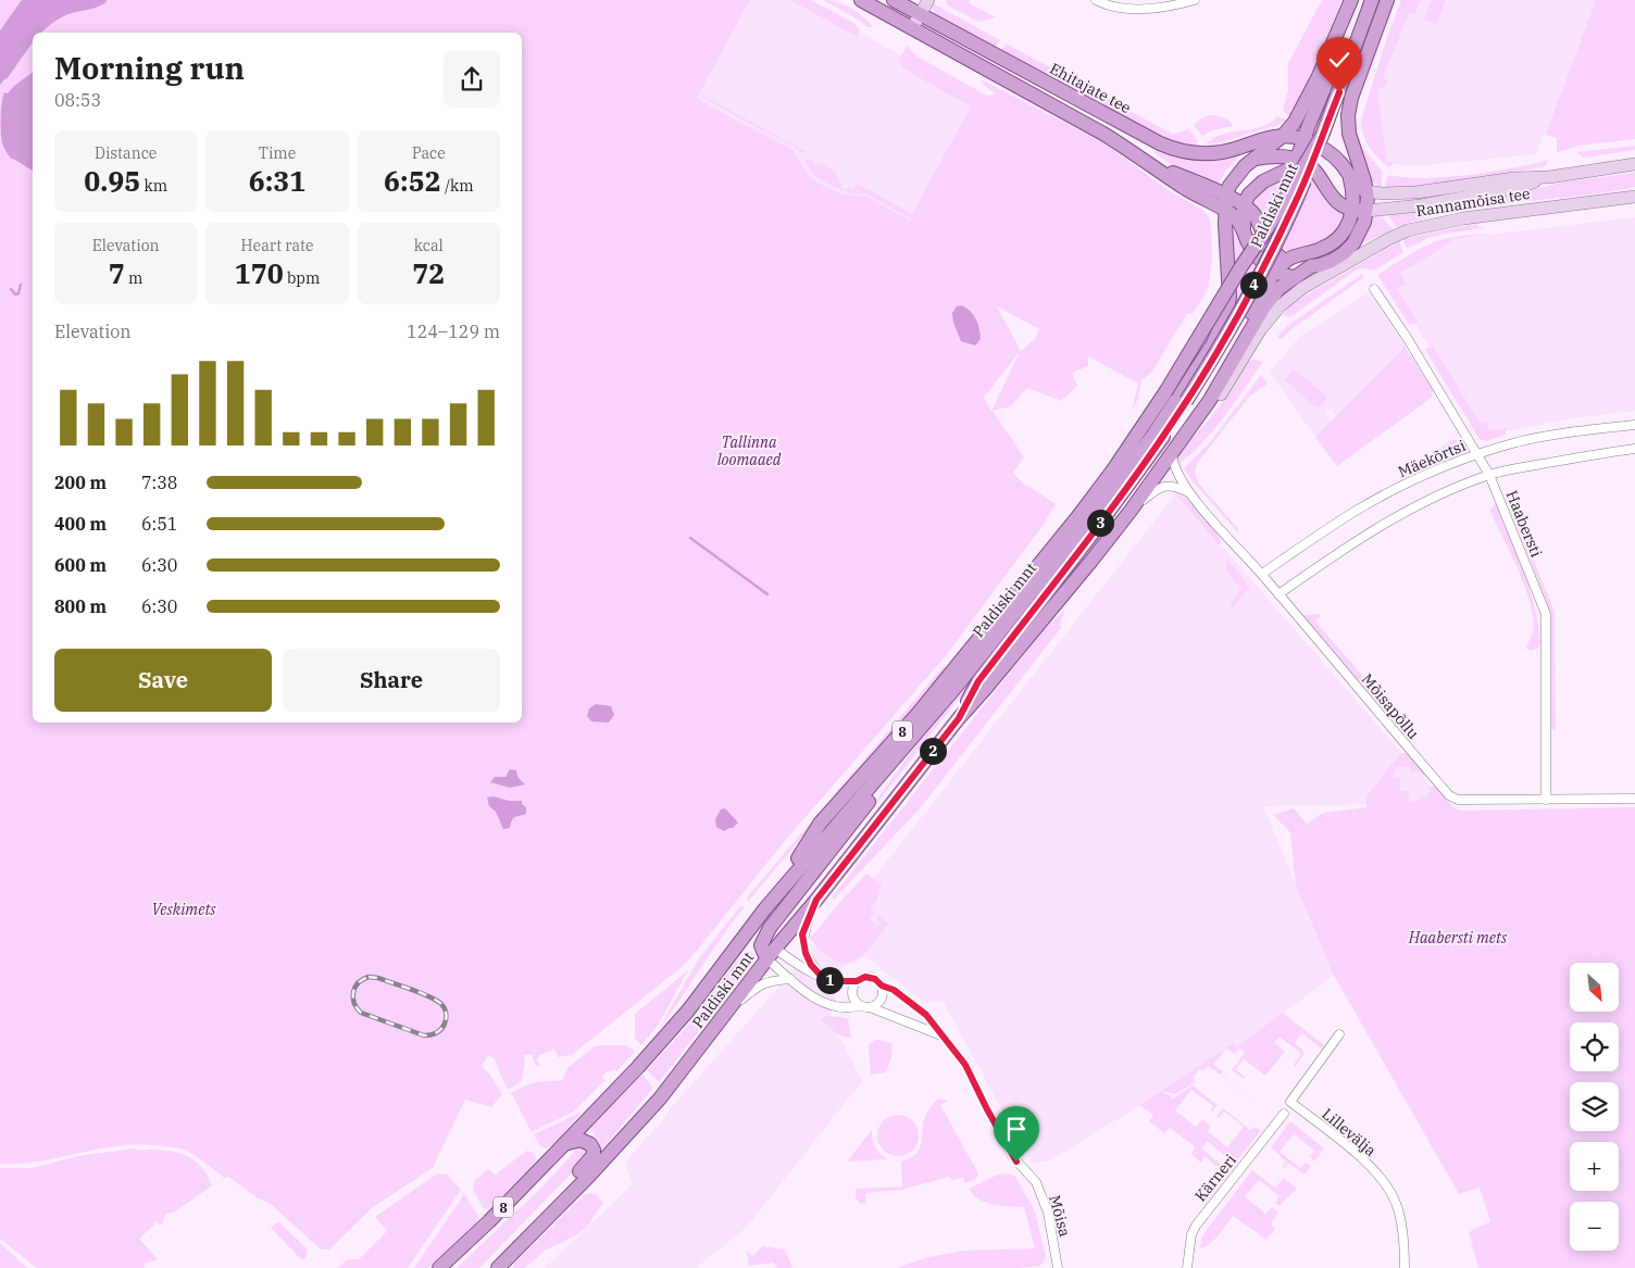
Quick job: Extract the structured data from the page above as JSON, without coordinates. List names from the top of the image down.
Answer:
{
  "streets": {
    "main road": [
      "Ehitajate tee",
      "Rannamõisa tee",
      "Paldiski mnt",
      "8"
    ],
    "street": [
      "Mäekõrtsi",
      "Haabersti",
      "Mõisapõllu",
      "Lillevälja",
      "Kärneri",
      "Mõisa"
    ]
  },
  "crossings": [
    ["Ehitajate tee", "Paldiski mnt"],
    ["Rannamõisa tee", "Paldiski mnt"],
    ["Paldiski mnt", "Mõisapõllu"],
    ["Mäekõrtsi", "Haabersti"],
    ["Mäekõrtsi", "Mõisapõllu"],
    ["Haabersti", "Mõisapõllu"]
  ],
  "parks": ["Tallinna loomaaed", "Veskimets", "Haabersti mets"],
  "north": "bottom right",
  "page": {
    "heading": ["Morning run", "08:53"],
    "stats": [
      ["Distance", "0.95 km"],
      ["Time", "6:31"],
      ["Pace", "6:52 /km"],
      ["Elevation", "7 m"],
      ["Heart rate", "170 bpm"],
      ["kcal", "72"]
    ],
    "pins": [
      "4",
      "3",
      "2",
      "1"
    ],
    "chart": ["Elevation", "124–129 m"],
    "list": [
      {
        "name": "200 m",
        "note": "7:38"
      },
      {
        "name": "400 m",
        "note": "6:51"
      },
      {
        "name": "600 m",
        "note": "6:30"
      },
      {
        "name": "800 m",
        "note": "6:30"
      }
    ],
    "buttons": ["Save", "Share"],
    "map_buttons": ["+", "−"]
  }
}
